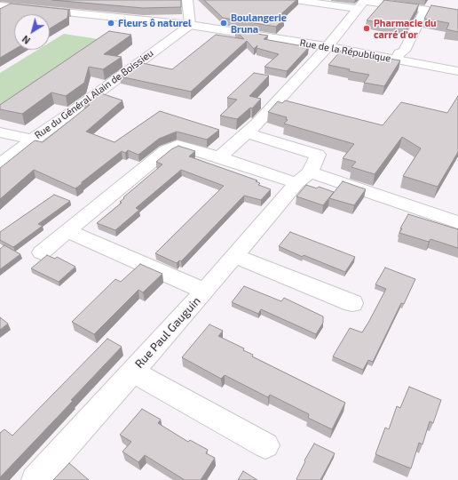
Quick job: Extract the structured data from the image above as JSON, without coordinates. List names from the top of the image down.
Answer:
{
  "streets": {
    "street": ["Rue de la République", "Rue du Général Alain de Boissieu", "Rue Paul Gauguin"]
  },
  "crossings": [
    ["Rue de la République", "Rue du Général Alain de Boissieu"]
  ],
  "places": ["Fleurs ô naturel", "Boulangerie Bruna", "Pharmacie du carré d'or"],
  "north": "bottom left"
}
